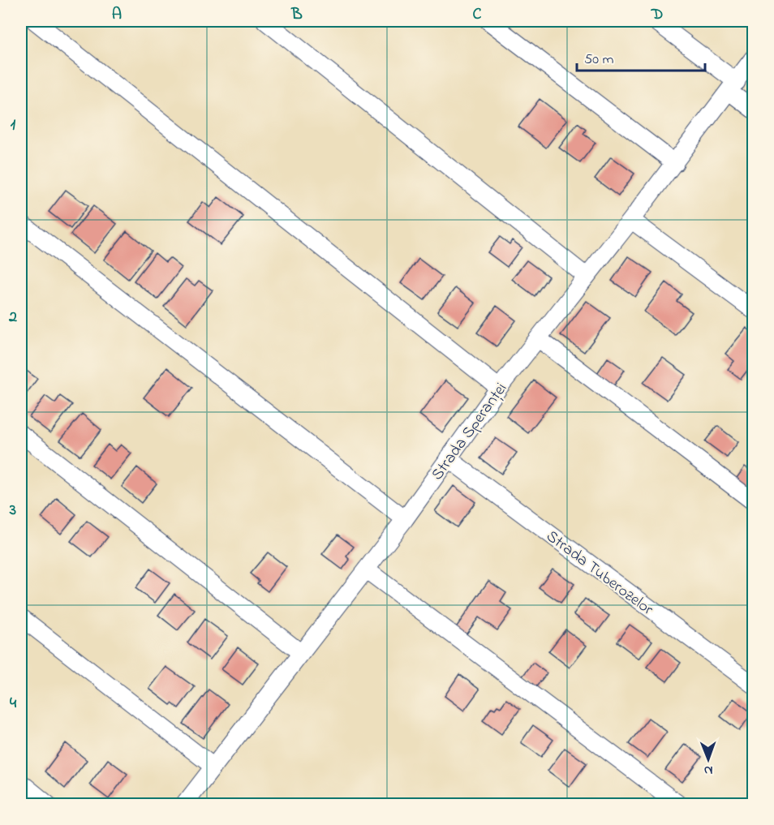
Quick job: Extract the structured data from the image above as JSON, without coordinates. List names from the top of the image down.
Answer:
{
  "streets": {
    "street": ["Strada Speranței", "Strada Tuberozelor"]
  },
  "crossings": [
    ["Strada Speranței", "Strada Tuberozelor"]
  ],
  "scale_bar": "50 m",
  "north": "bottom",
  "grid": {
    "columns": [
      "A",
      "B",
      "C",
      "D"
    ],
    "rows": [
      "1",
      "2",
      "3",
      "4"
    ]
  }
}
